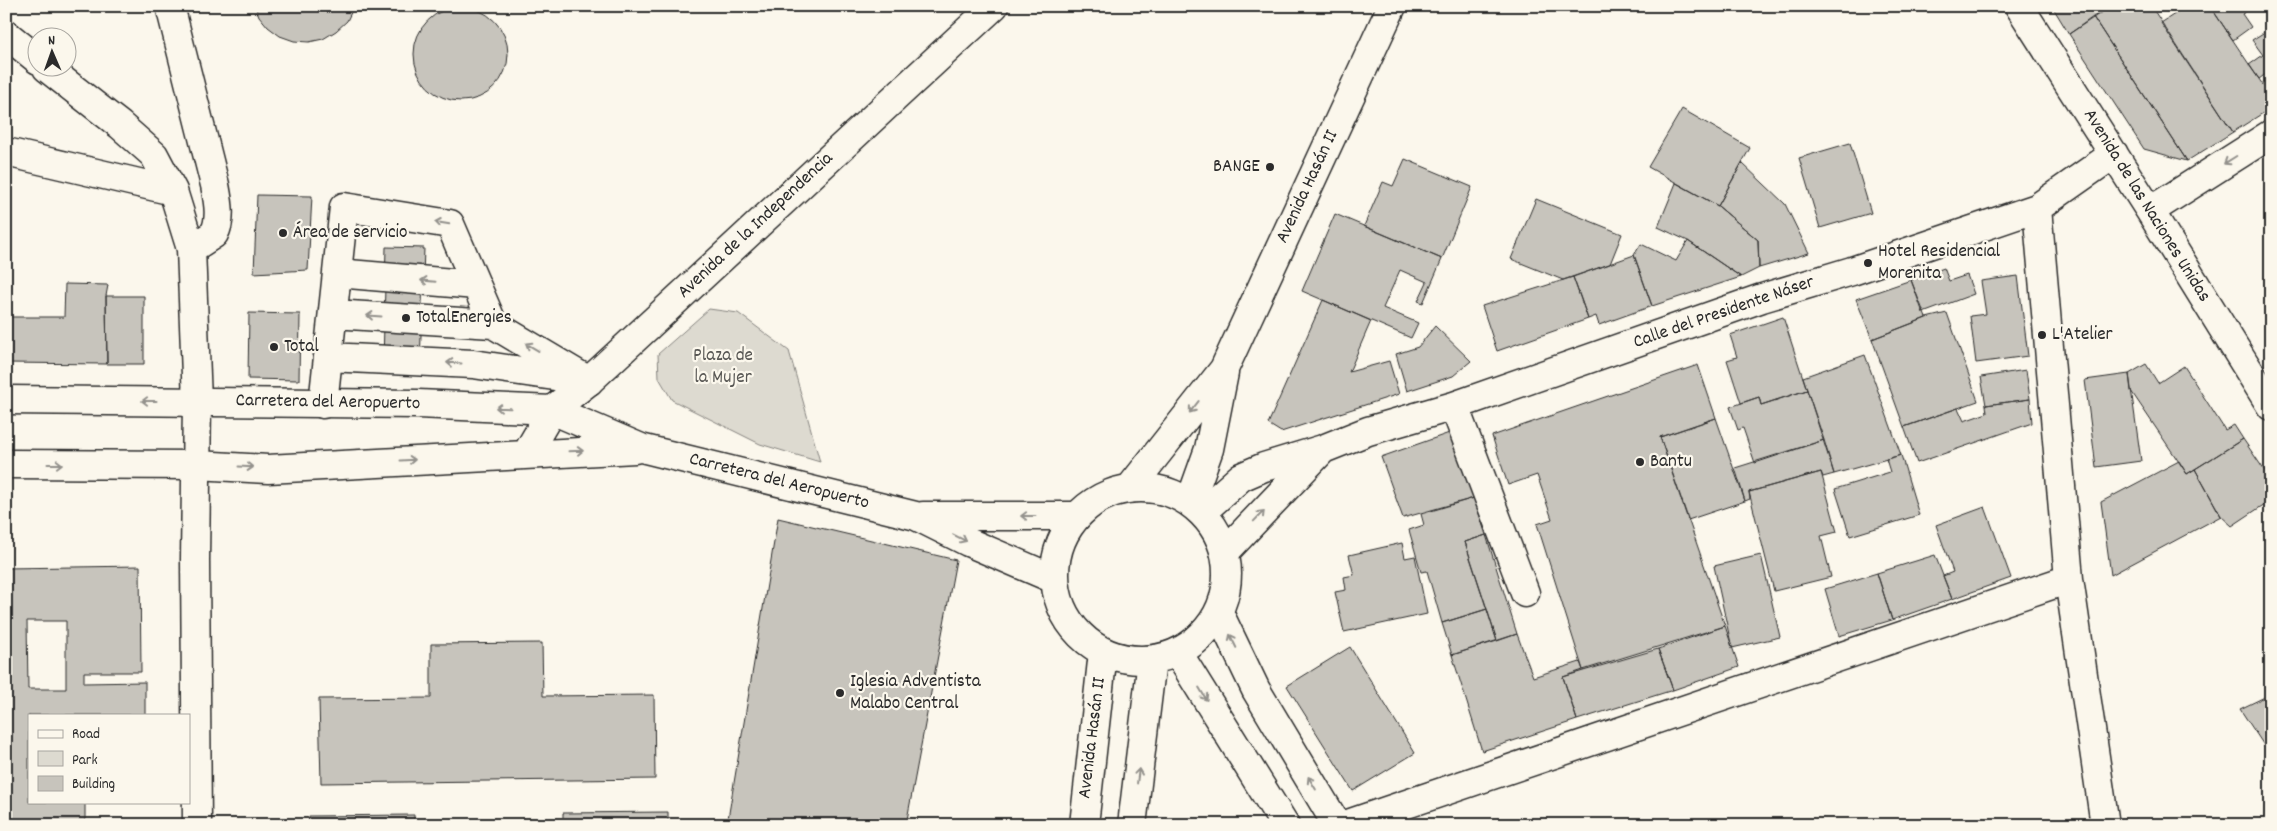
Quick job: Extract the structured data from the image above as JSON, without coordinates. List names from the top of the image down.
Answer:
{
  "streets": {
    "street": [
      "Avenida Hasán II",
      "Avenida de las Naciones Unidas",
      "Avenida de la Independencia",
      "Calle del Presidente Náser",
      "Carretera del Aeropuerto"
    ]
  },
  "crossings": [
    ["Avenida Hasán II", "Calle del Presidente Náser"],
    ["Avenida Hasán II", "Carretera del Aeropuerto"],
    ["Avenida de las Naciones Unidas", "Calle del Presidente Náser"],
    ["Avenida de la Independencia", "Carretera del Aeropuerto"],
    ["Calle del Presidente Náser", "Carretera del Aeropuerto"]
  ],
  "parks": ["Plaza de la Mujer"],
  "places": [
    "BANGE",
    "Área de servicio",
    "Hotel Residencial Morenita",
    "TotalEnergies",
    "L'Atelier",
    "Total",
    "Bantu",
    "Iglesia Adventista Malabo Central"
  ],
  "legend": ["Road", "Park", "Building"],
  "north": "top"
}
